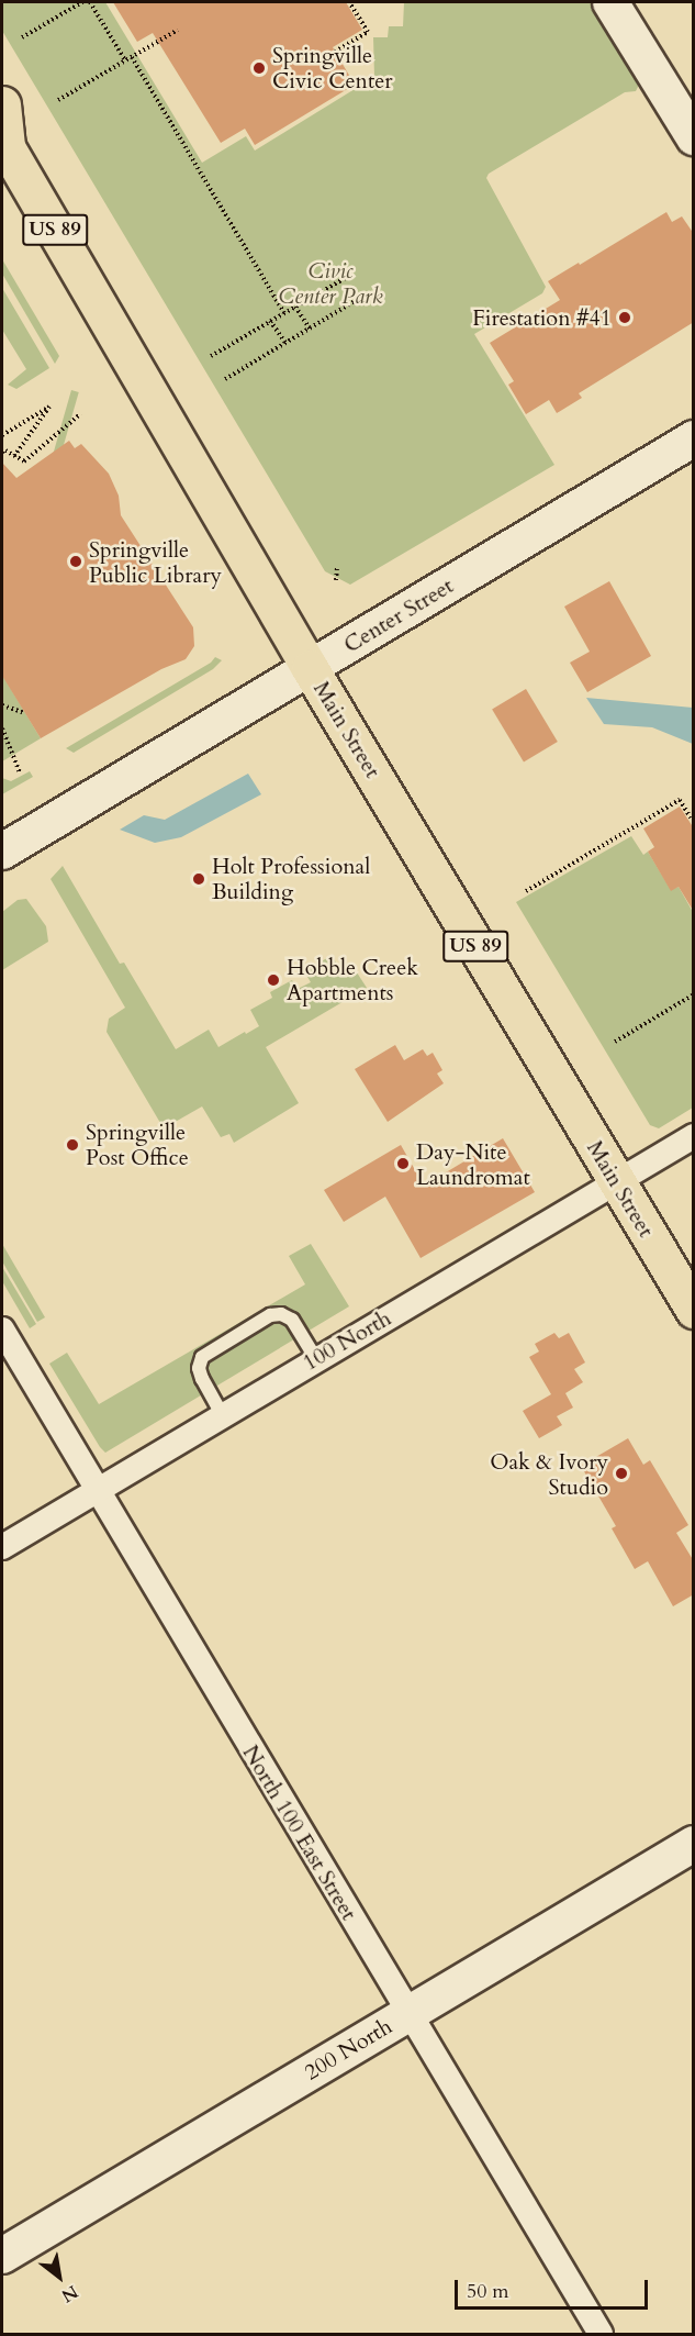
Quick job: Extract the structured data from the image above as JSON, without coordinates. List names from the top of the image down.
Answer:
{
  "streets": {
    "main road": ["US 89", "Main Street"],
    "street": [
      "Center Street",
      "100 North",
      "North 100 East Street",
      "200 North"
    ]
  },
  "crossings": [
    ["Center Street", "Main Street"],
    ["Main Street", "100 North"],
    ["100 North", "North 100 East Street"],
    ["North 100 East Street", "200 North"]
  ],
  "parks": ["Civic Center Park"],
  "places": [
    "Springville Civic Center",
    "Firestation #41",
    "Springville Public Library",
    "Holt Professional Building",
    "Hobble Creek Apartments",
    "Springville Post Office",
    "Day-Nite Laundromat",
    "Oak & Ivory Studio"
  ],
  "scale_bar": "50 m",
  "north": "bottom right"
}
